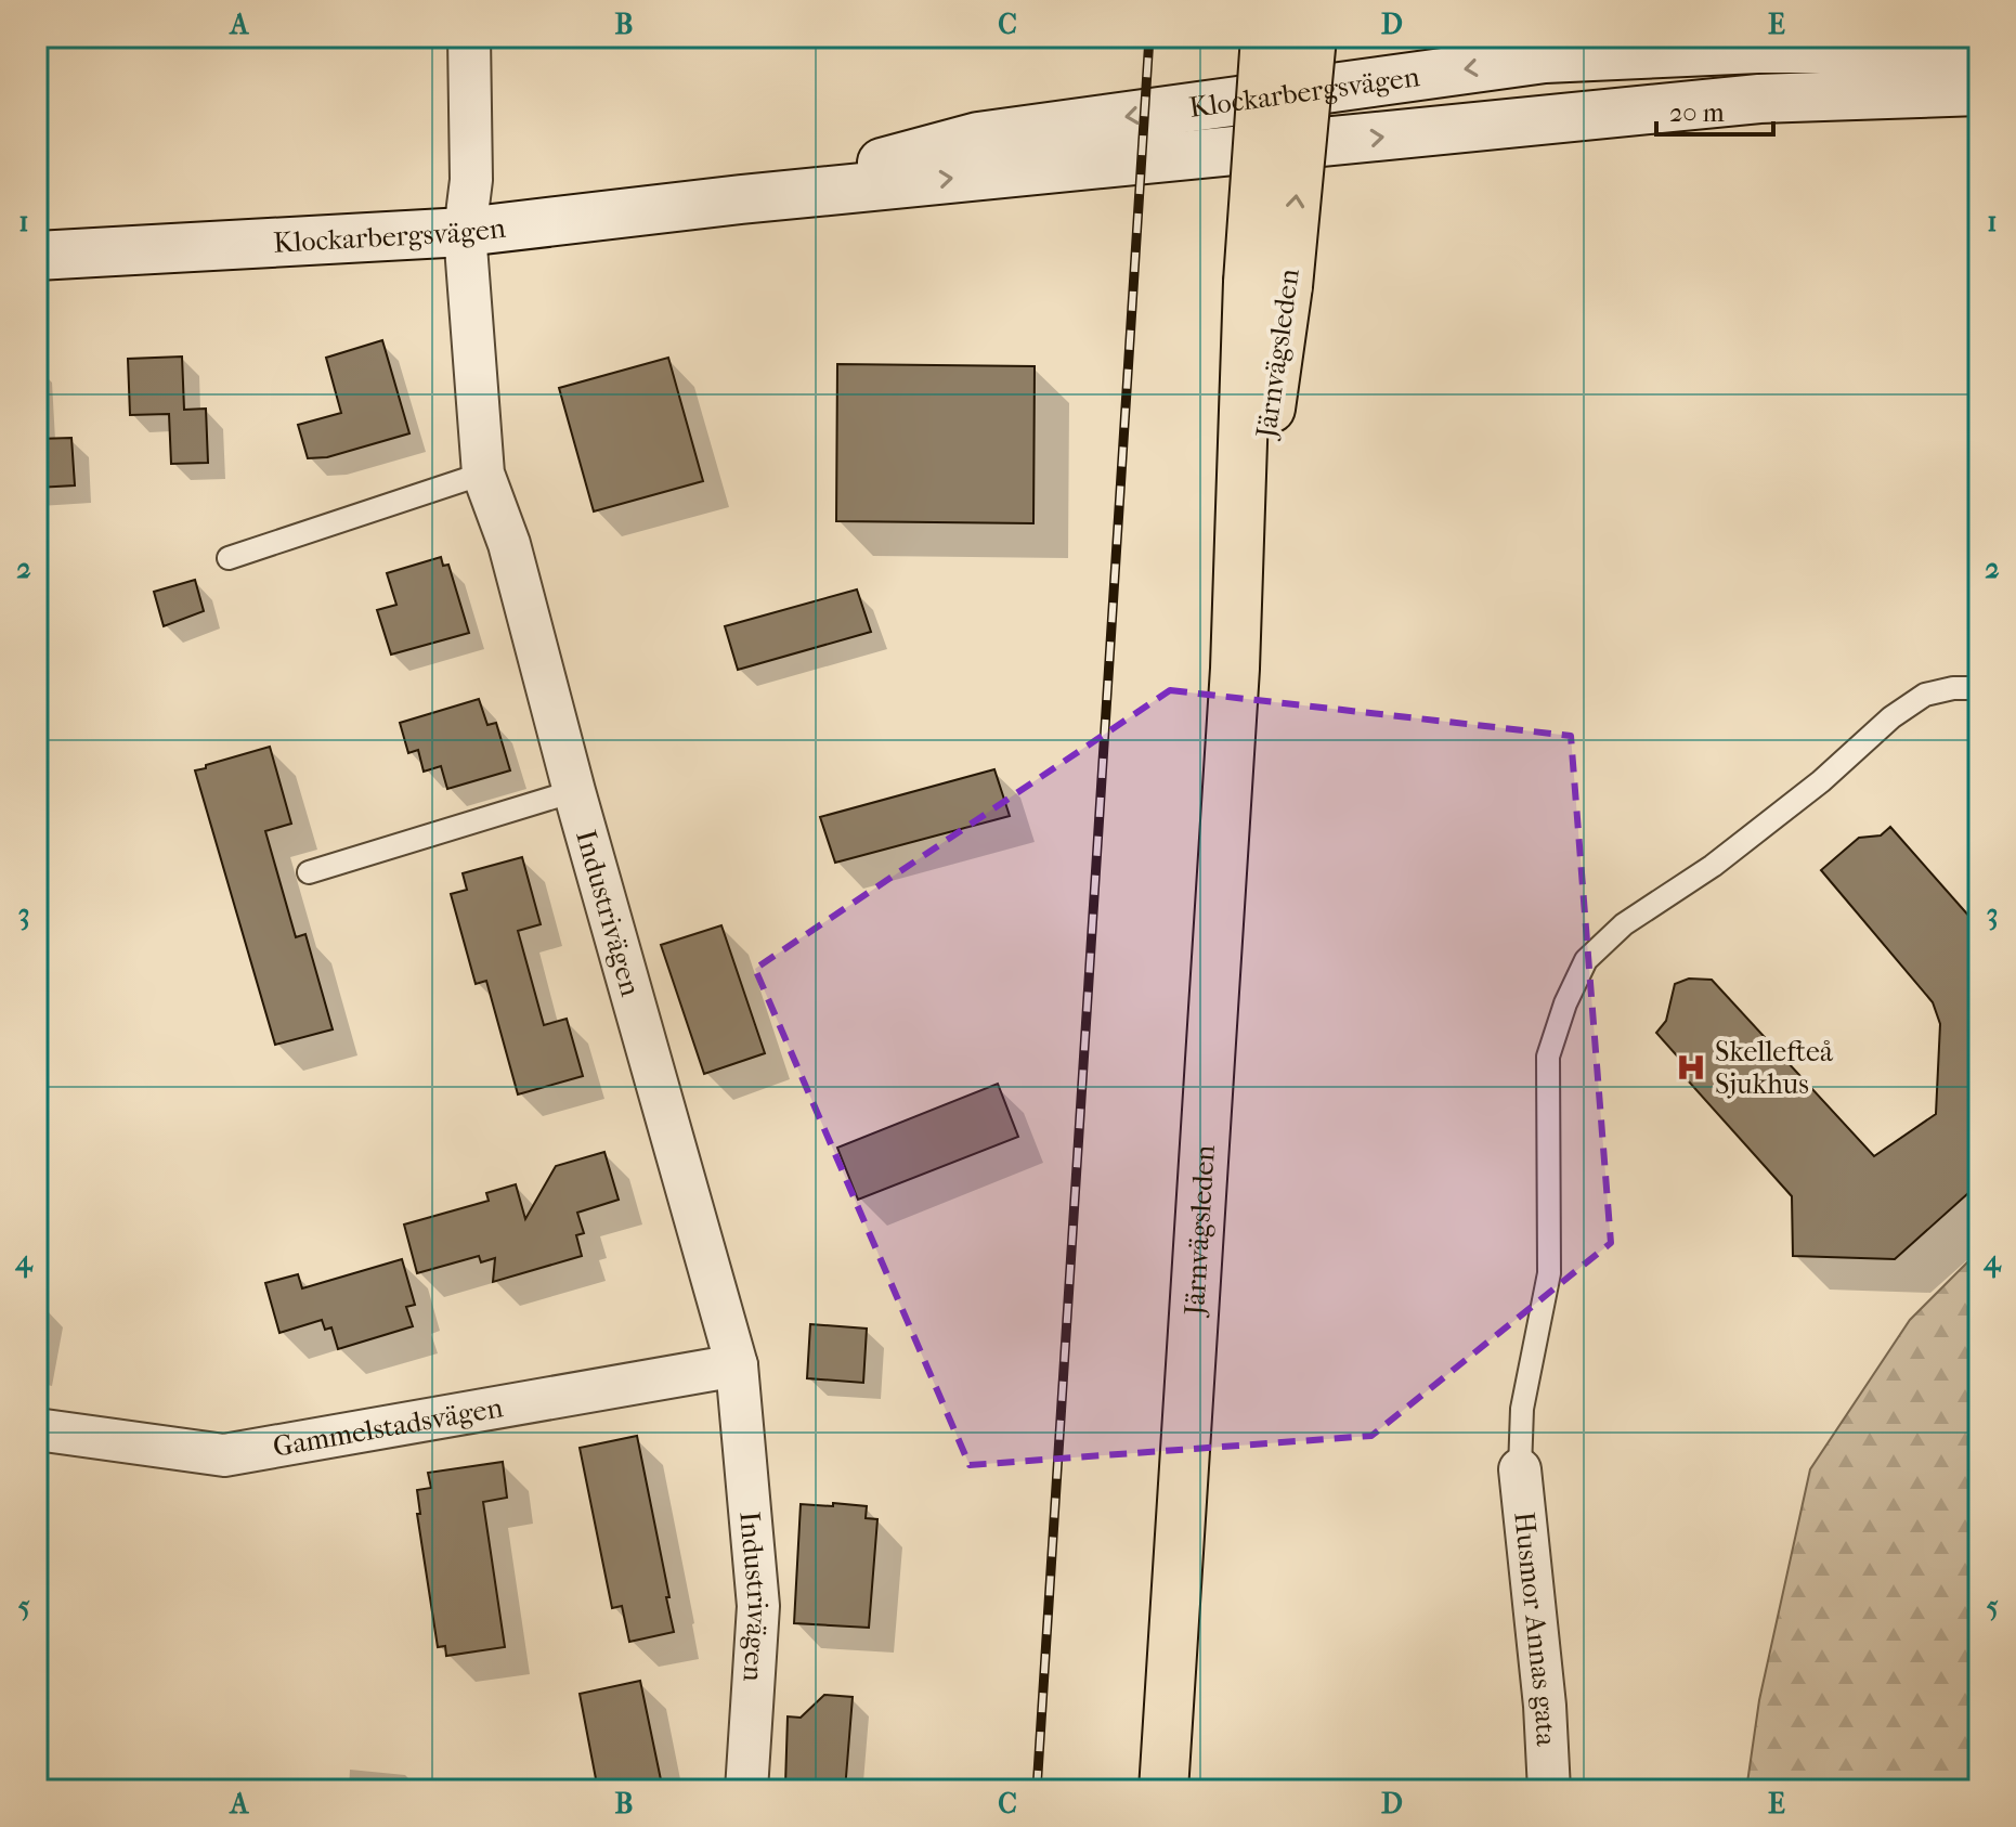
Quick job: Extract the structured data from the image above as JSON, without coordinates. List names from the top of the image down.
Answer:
{
  "streets": {
    "main road": ["Klockarbergsvägen", "Järnvägsleden"],
    "street": ["Industrivägen", "Gammelstadsvägen", "Husmor Annas gata"]
  },
  "crossings": [
    ["Klockarbergsvägen", "Industrivägen"],
    ["Industrivägen", "Gammelstadsvägen"]
  ],
  "places": {
    "hospital": ["Skellefteå Sjukhus"]
  },
  "scale_bar": "20 m",
  "grid": {
    "columns": [
      "A",
      "B",
      "C",
      "D",
      "E"
    ],
    "rows": [
      "1",
      "2",
      "3",
      "4",
      "5"
    ]
  }
}
